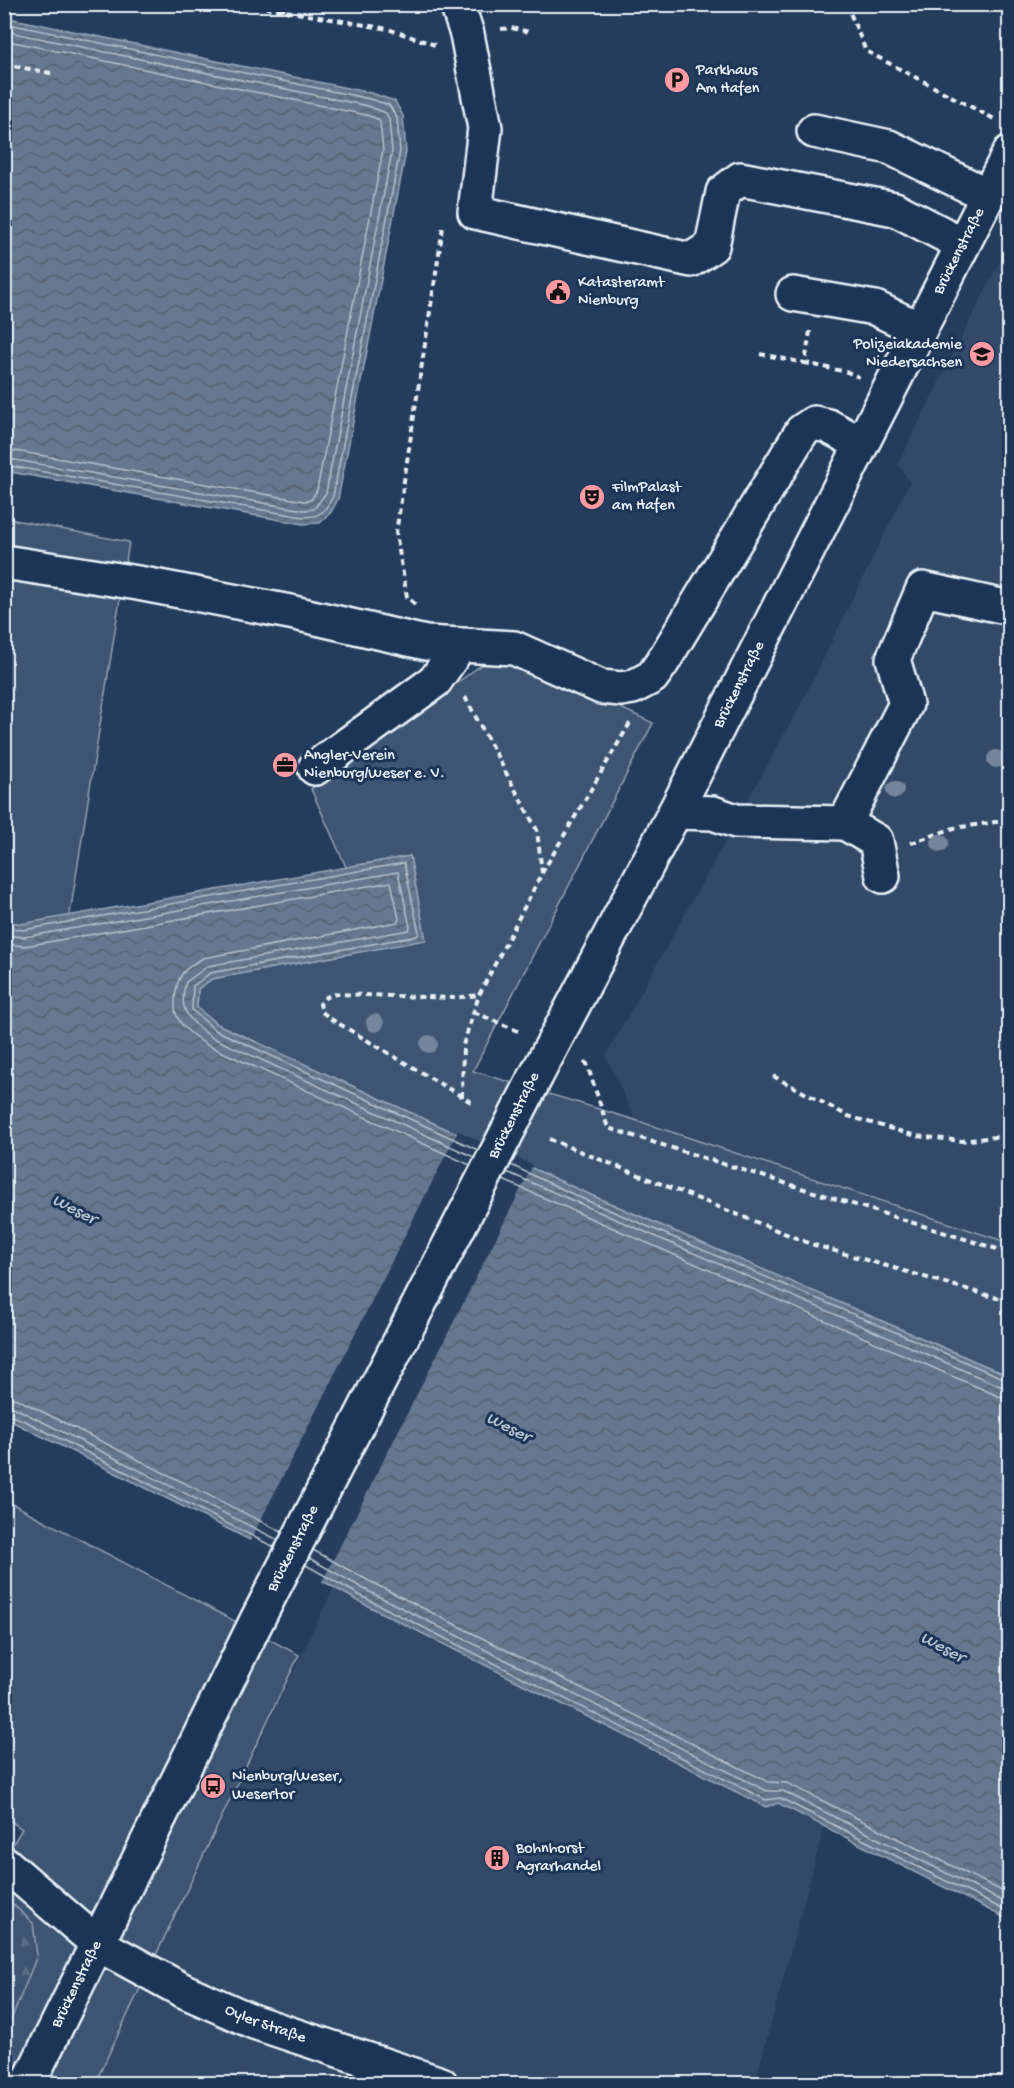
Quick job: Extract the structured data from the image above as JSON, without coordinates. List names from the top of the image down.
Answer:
{
  "streets": {
    "street": ["Brückenstraße", "Oyler Straße"]
  },
  "crossings": [
    ["Brückenstraße", "Oyler Straße"]
  ],
  "water": ["Weser"],
  "places": {
    "parking": ["Parkhaus Am Hafen"],
    "public building": ["Katasteramt Nienburg"],
    "school or university": ["Polizeiakademie Niedersachsen"],
    "theatre": ["FilmPalast am Hafen"],
    "office": ["Angler-Verein Nienburg/Weser e. V."],
    "bus stop": ["Nienburg/Weser, Wesertor"],
    "building": ["Bohnhorst Agrarhandel"]
  }
}
